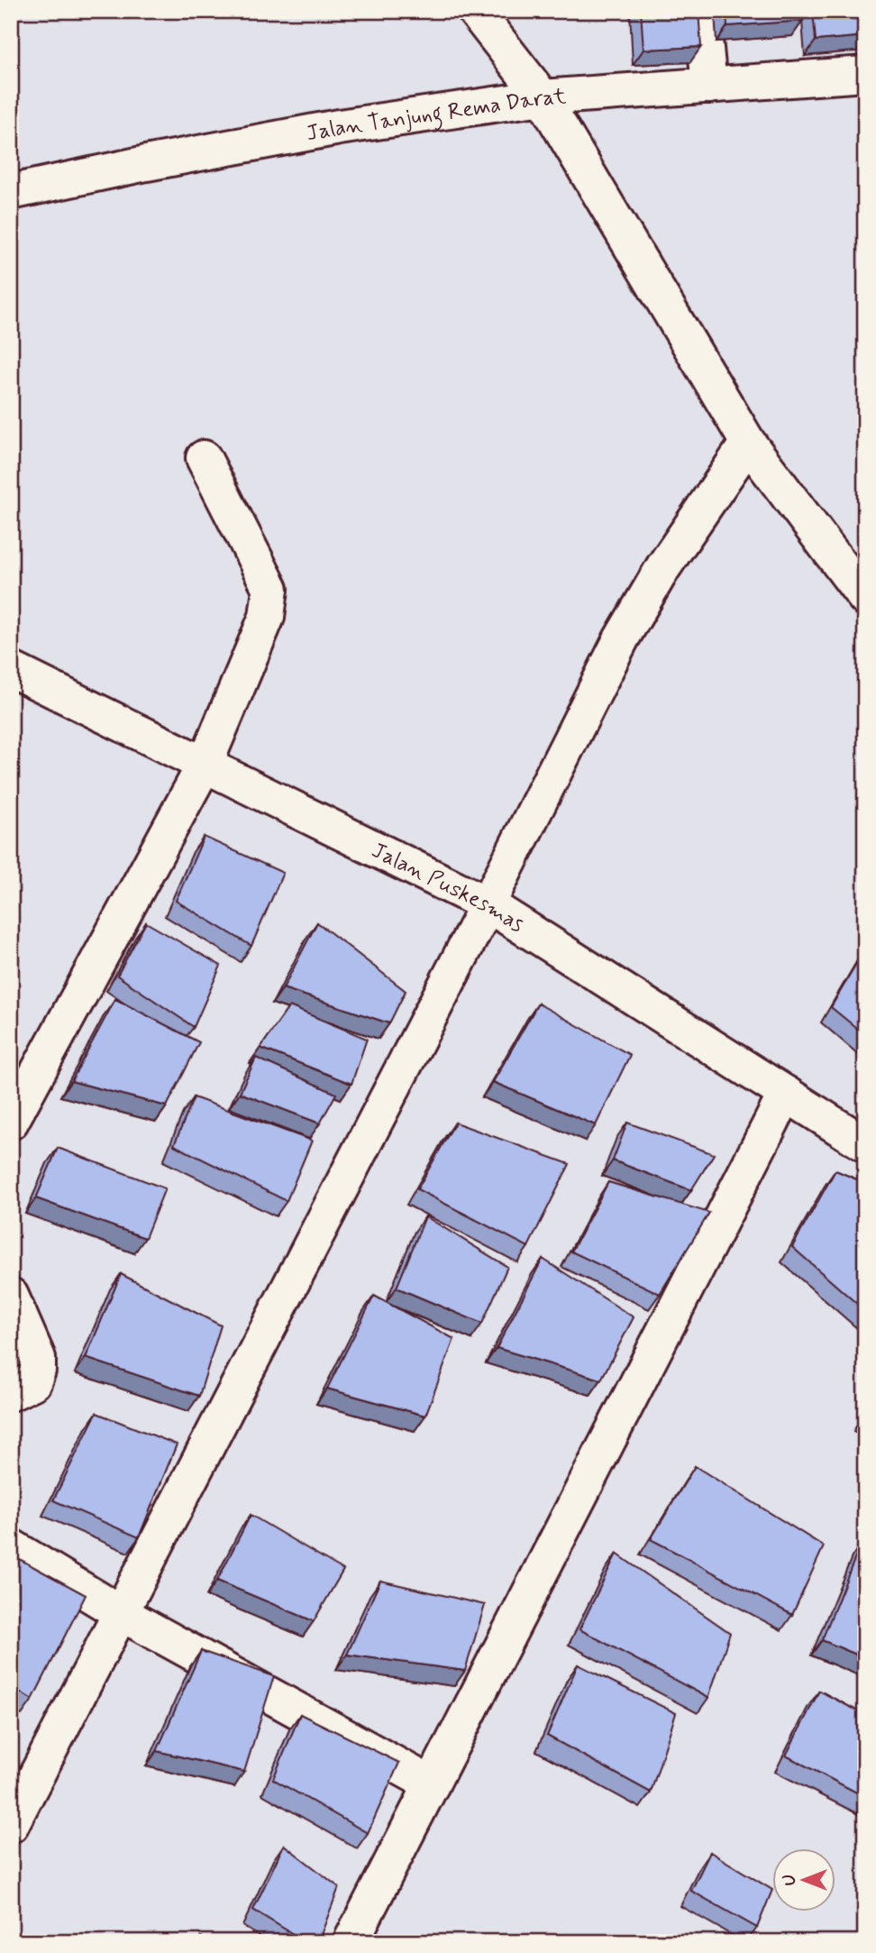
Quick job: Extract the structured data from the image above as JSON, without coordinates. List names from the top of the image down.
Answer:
{
  "streets": {
    "street": ["Jalan Tanjung Rema Darat", "Jalan Puskesmas"]
  },
  "north": "left"
}
